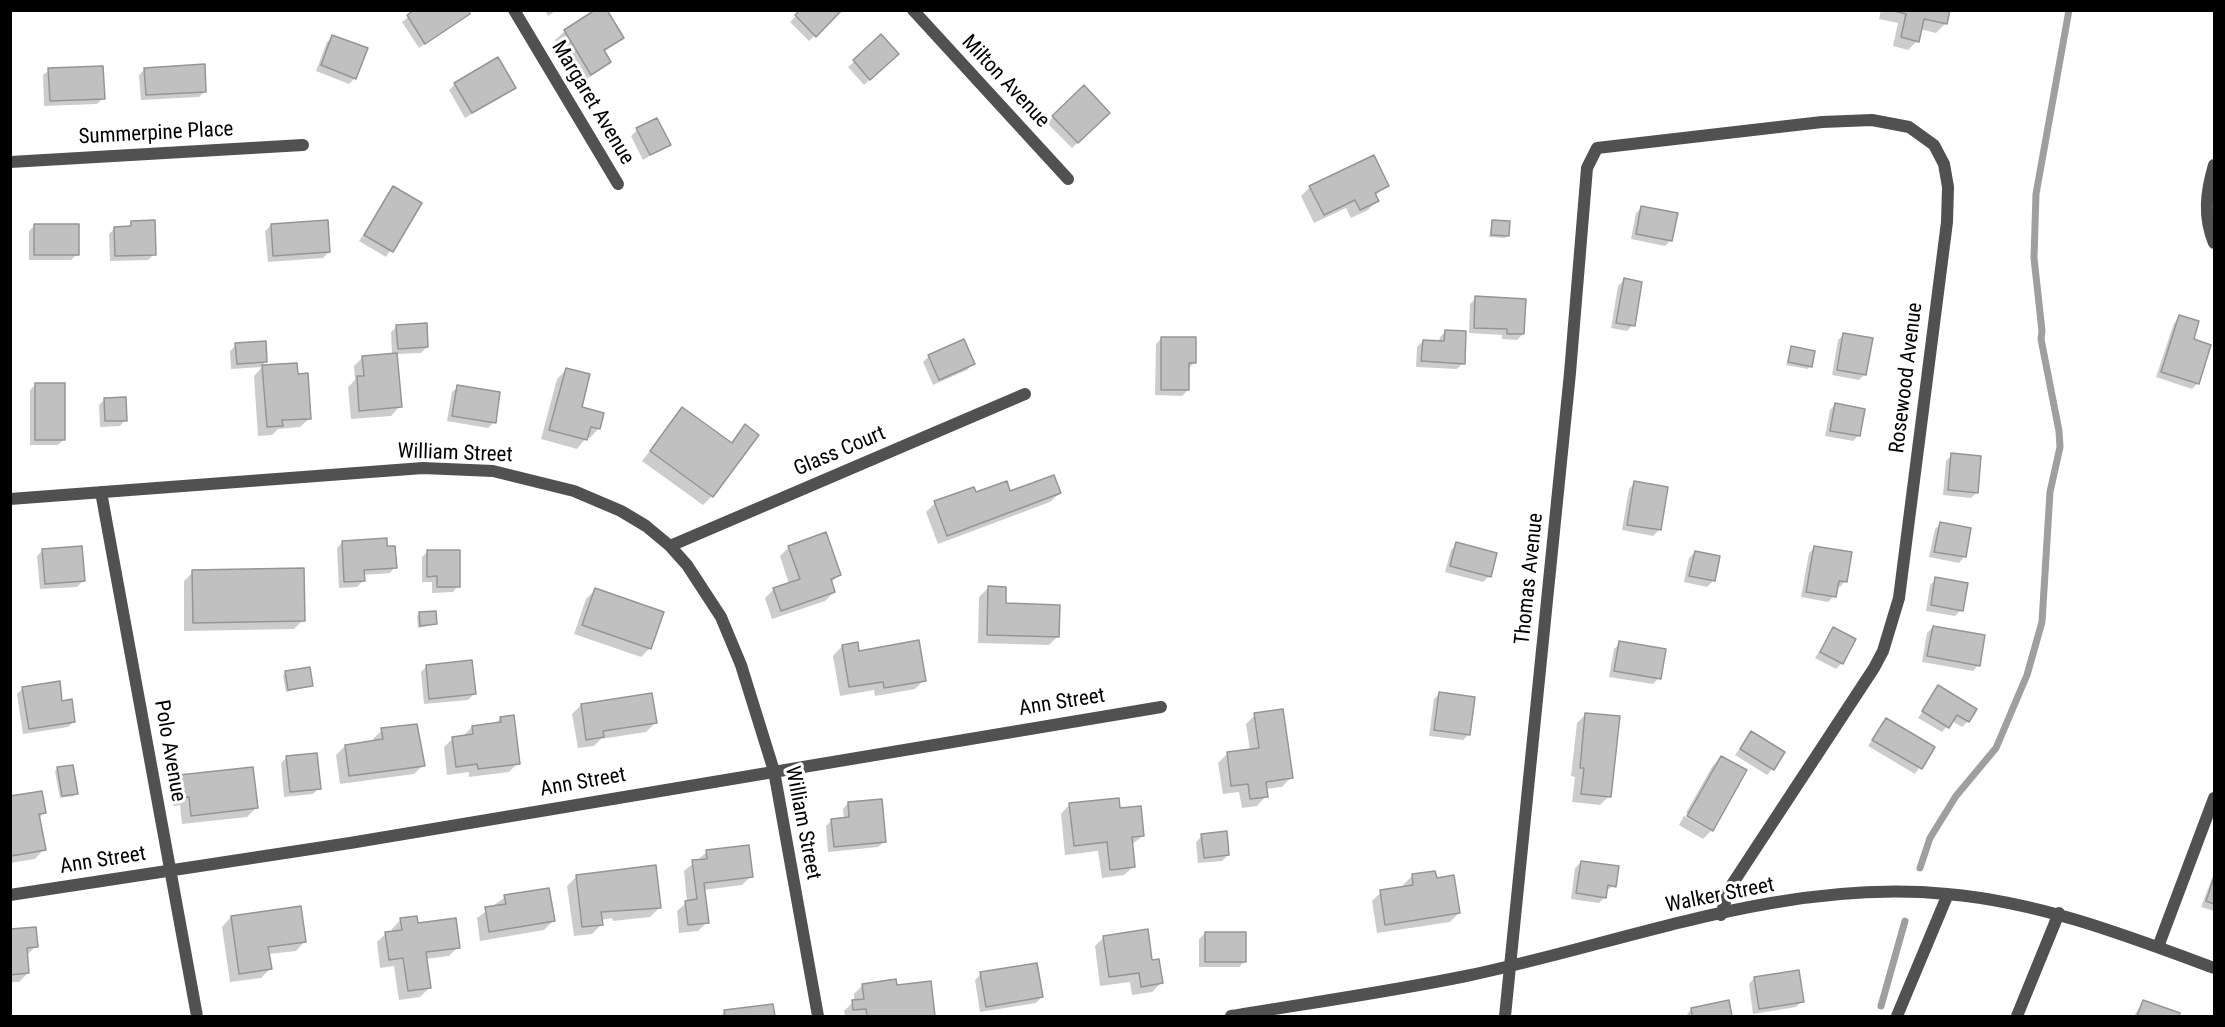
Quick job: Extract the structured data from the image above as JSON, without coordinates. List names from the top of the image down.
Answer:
{
  "streets": {
    "street": [
      "Milton Avenue",
      "Margaret Avenue",
      "Summerpine Place",
      "Rosewood Avenue",
      "Glass Court",
      "William Street",
      "Thomas Avenue",
      "Ann Street",
      "Polo Avenue",
      "Walker Street"
    ]
  },
  "crossings": [
    ["Rosewood Avenue", "Thomas Avenue"],
    ["Rosewood Avenue", "Walker Street"],
    ["Glass Court", "William Street"],
    ["William Street", "Ann Street"],
    ["William Street", "Polo Avenue"],
    ["Thomas Avenue", "Walker Street"],
    ["Ann Street", "Polo Avenue"]
  ]
}
